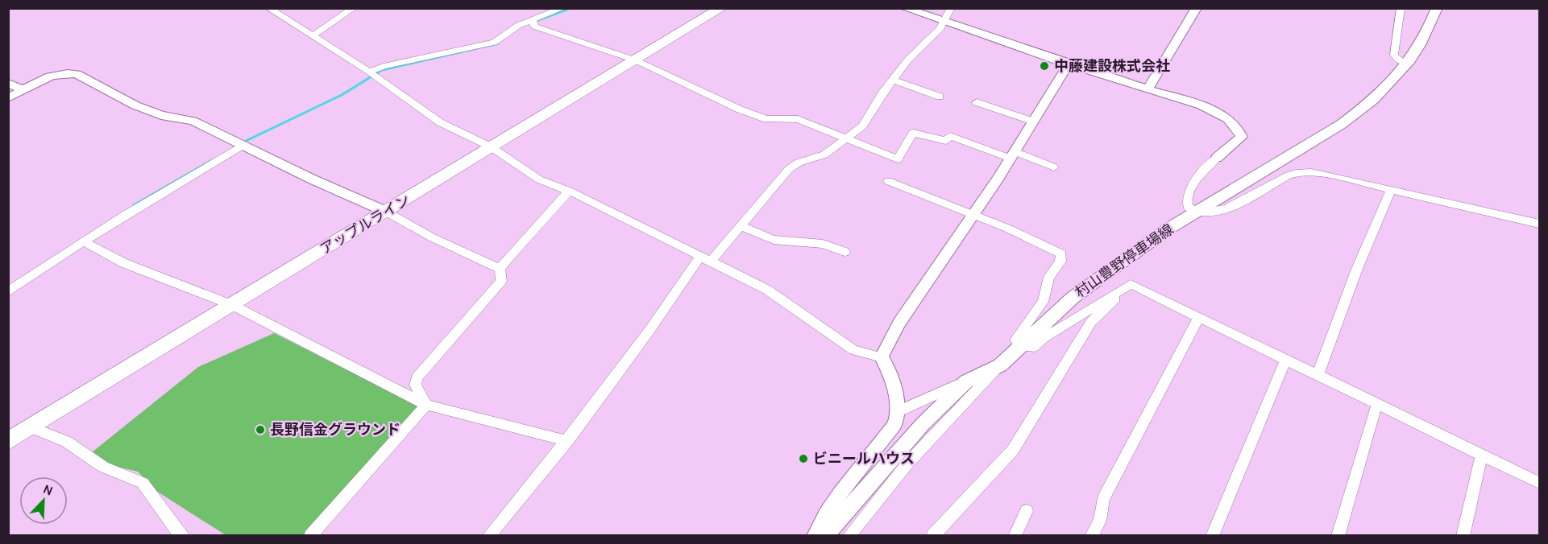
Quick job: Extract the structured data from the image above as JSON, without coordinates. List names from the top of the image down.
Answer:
{
  "streets": {
    "highway": ["アップルライン"],
    "main road": ["村山豊野停車場線"]
  },
  "places": ["中藤建設株式会社", "長野信金グラウンド", "ビニールハウス"],
  "north": "top right"
}
